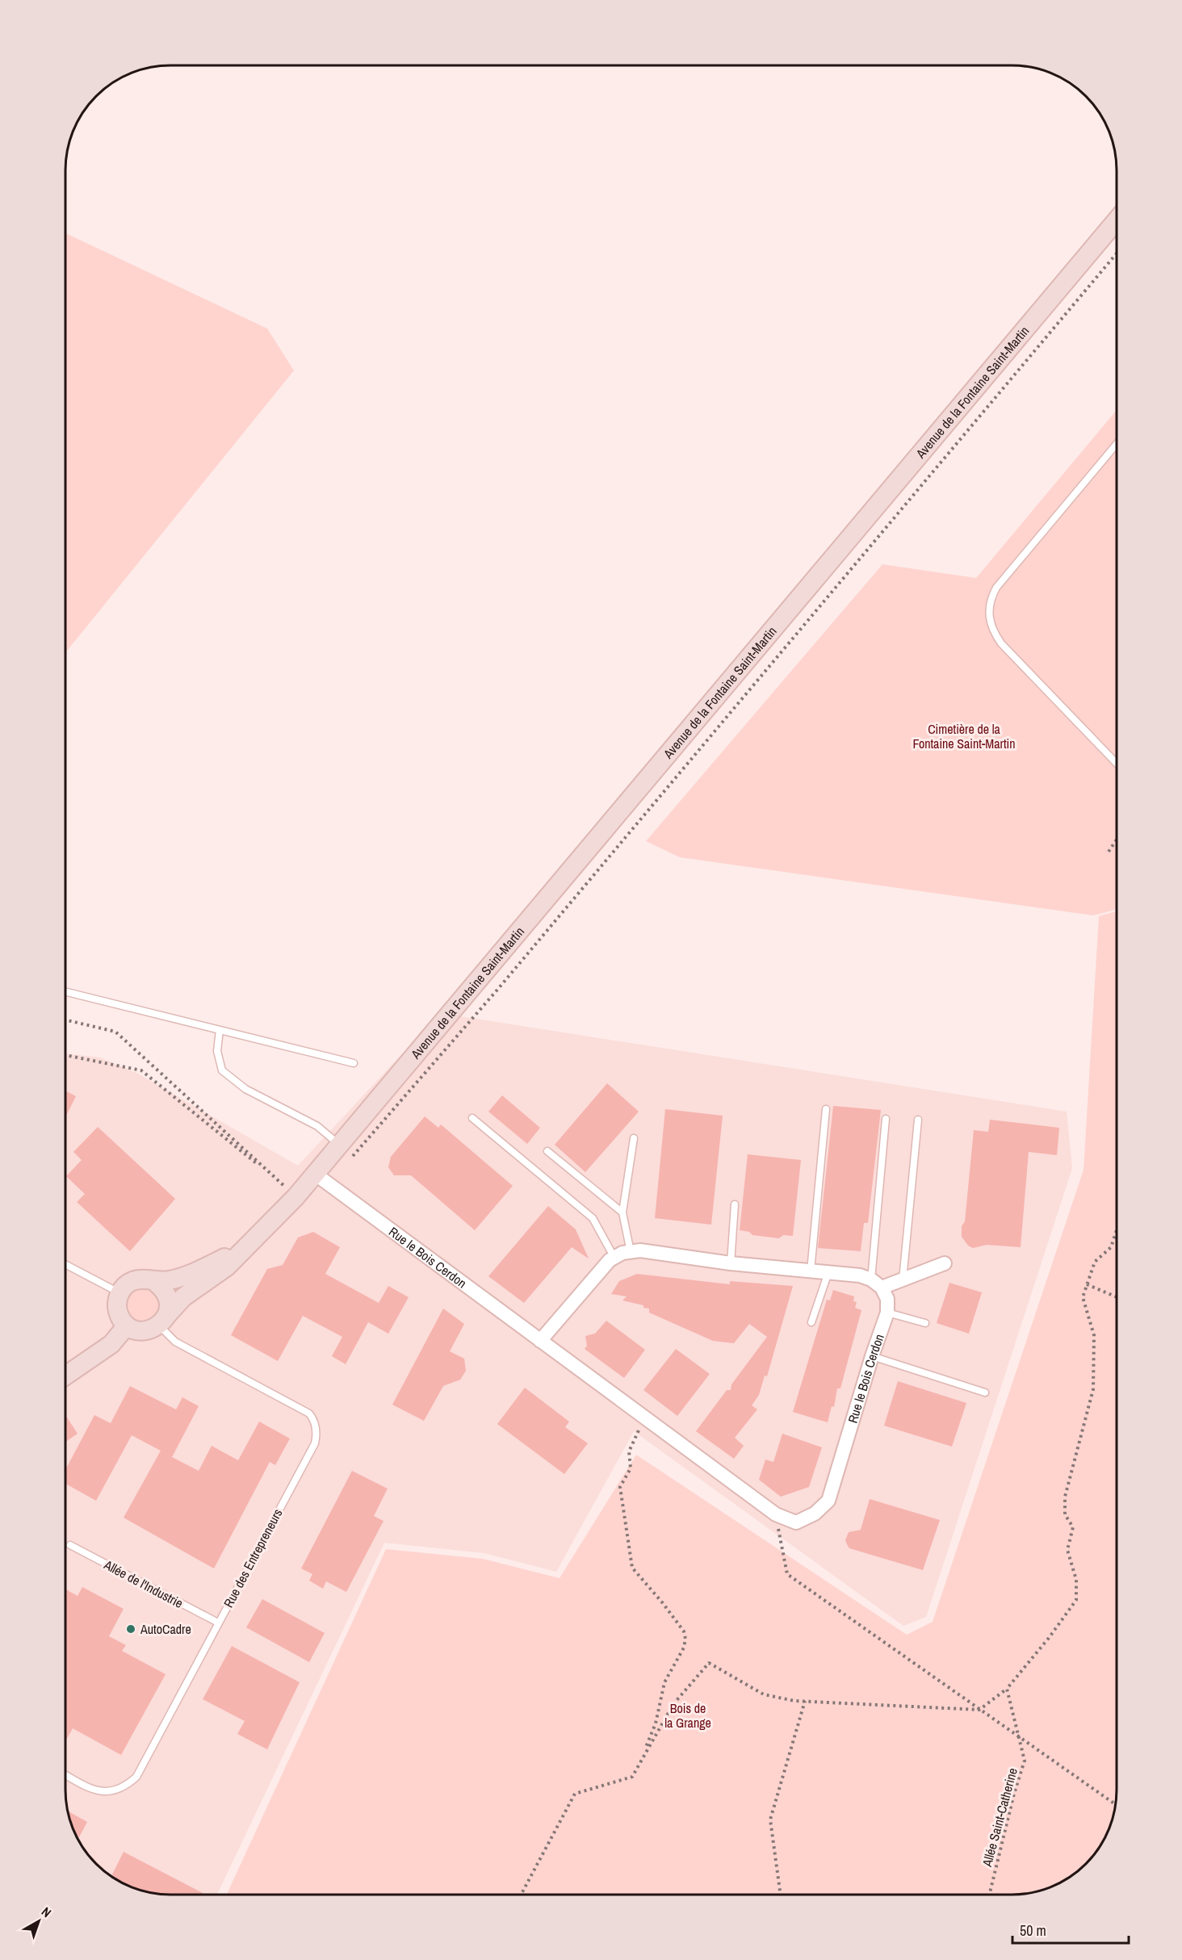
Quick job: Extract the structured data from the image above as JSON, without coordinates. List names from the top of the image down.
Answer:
{
  "streets": {
    "main road": ["Avenue de la Fontaine Saint-Martin"],
    "street": ["Rue le Bois Cerdon"],
    "lane": ["Rue des Entrepreneurs", "Allée de l'Industrie"],
    "path": ["Allée Saint-Catherine"]
  },
  "crossings": [
    ["Avenue de la Fontaine Saint-Martin", "Rue le Bois Cerdon"],
    ["Avenue de la Fontaine Saint-Martin", "Rue des Entrepreneurs"],
    ["Rue des Entrepreneurs", "Allée de l'Industrie"]
  ],
  "parks": ["Cimetière de la Fontaine Saint-Martin", "Bois de la Grange"],
  "places": ["AutoCadre"],
  "scale_bar": "50 m",
  "north": "top right"
}
